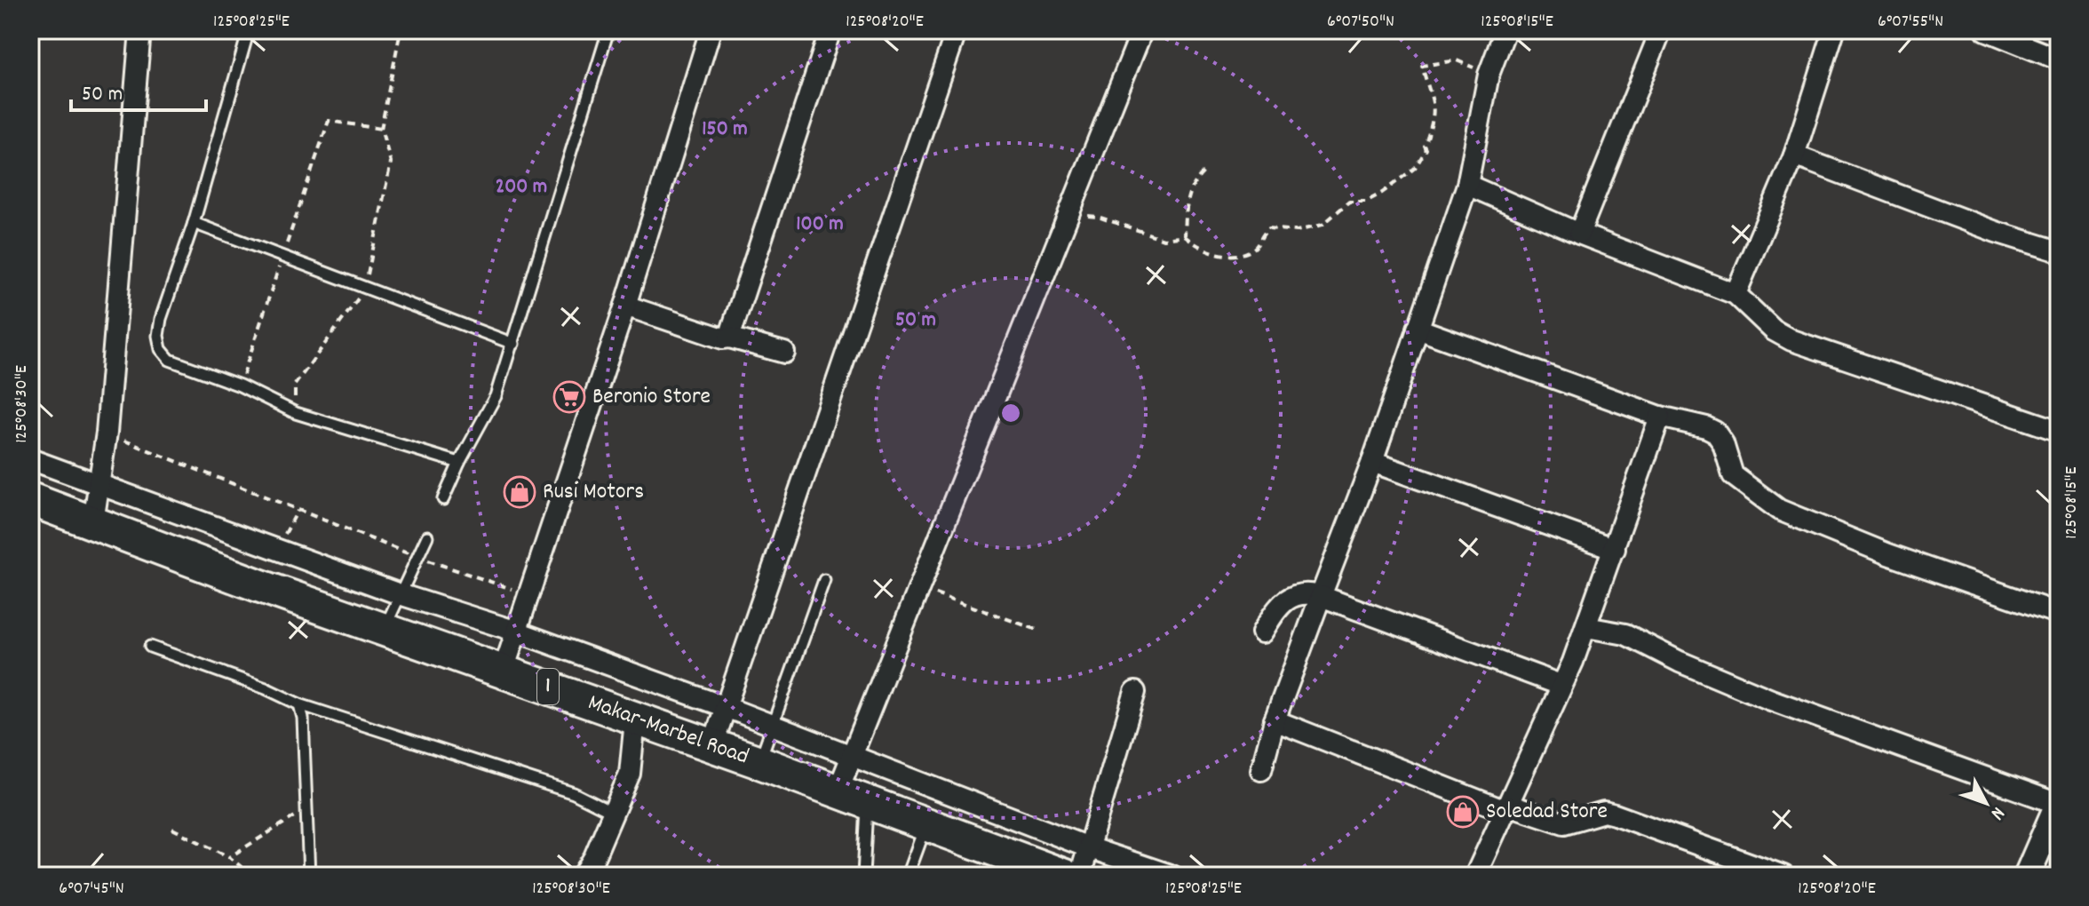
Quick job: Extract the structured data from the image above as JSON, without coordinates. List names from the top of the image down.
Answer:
{
  "streets": {
    "main road": ["1", "Makar-Marbel Road"]
  },
  "places": {
    "supermarket": ["Beronio Store"],
    "shop": ["Rusi Motors", "Soledad Store"]
  },
  "scale_bar": "50 m",
  "north": "bottom right",
  "coordinates": [
    "125°08'25\"E",
    "125°08'20\"E",
    "6°07'50\"N",
    "125°08'15\"E",
    "6°07'55\"N",
    "125°08'30\"E",
    "6°07'45\"N"
  ],
  "rings": [
    "150 m",
    "200 m",
    "100 m",
    "50 m"
  ]
}
